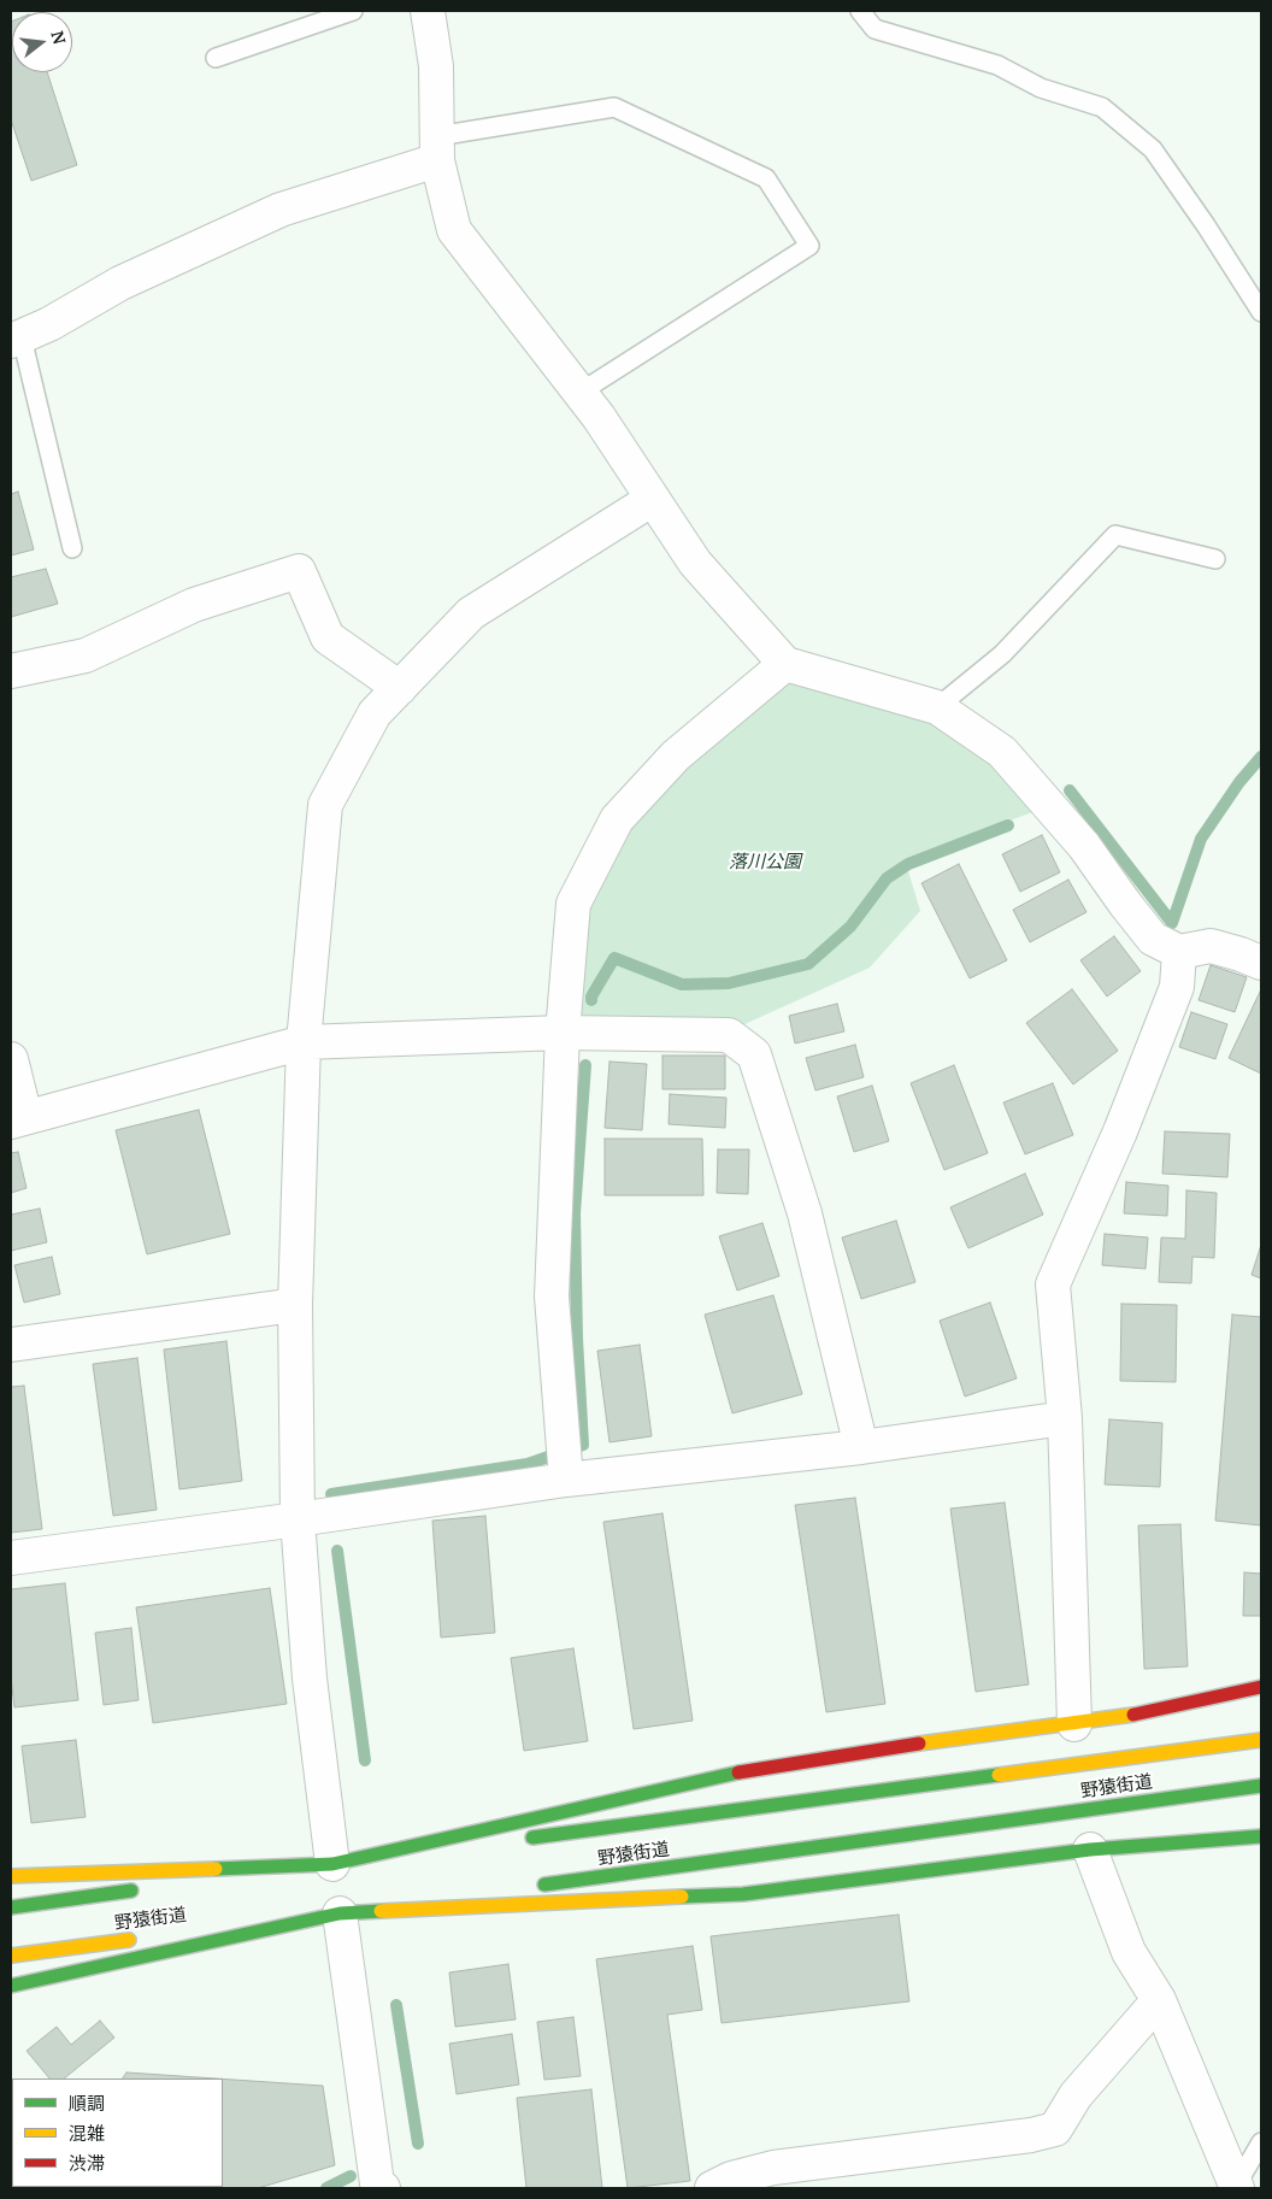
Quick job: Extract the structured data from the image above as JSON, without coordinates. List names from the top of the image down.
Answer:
{
  "streets": {
    "main road": ["野猿街道"]
  },
  "parks": ["落川公園"],
  "legend": ["順調", "混雑", "渋滞"],
  "north": "right"
}
